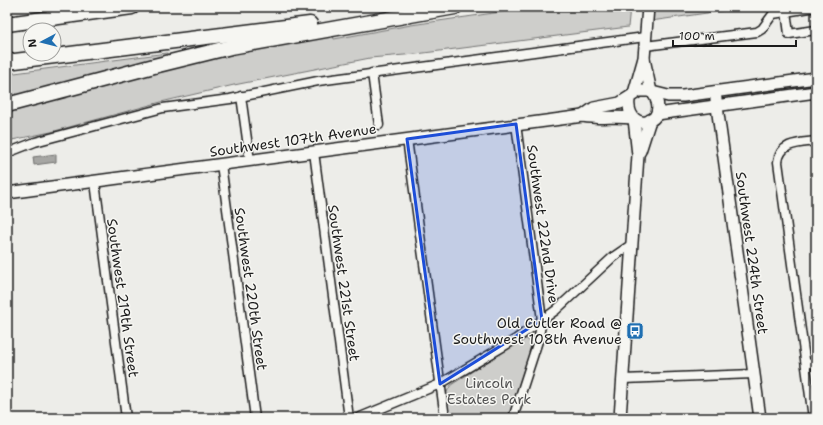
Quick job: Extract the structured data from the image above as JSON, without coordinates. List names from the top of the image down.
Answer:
{
  "streets": {
    "street": [
      "Southwest 107th Avenue",
      "Southwest 222nd Drive",
      "Southwest 224th Street",
      "Southwest 221st Street",
      "Southwest 220th Street",
      "Southwest 219th Street"
    ]
  },
  "crossings": [
    ["Southwest 107th Avenue", "Southwest 222nd Drive"],
    ["Southwest 107th Avenue", "Southwest 221st Street"],
    ["Southwest 107th Avenue", "Southwest 220th Street"],
    ["Southwest 107th Avenue", "Southwest 219th Street"]
  ],
  "parks": ["Lincoln Estates Park"],
  "places": {
    "bus stop": ["Old Cutler Road @ Southwest 108th Avenue"]
  },
  "scale_bar": "100 m",
  "north": "left"
}
